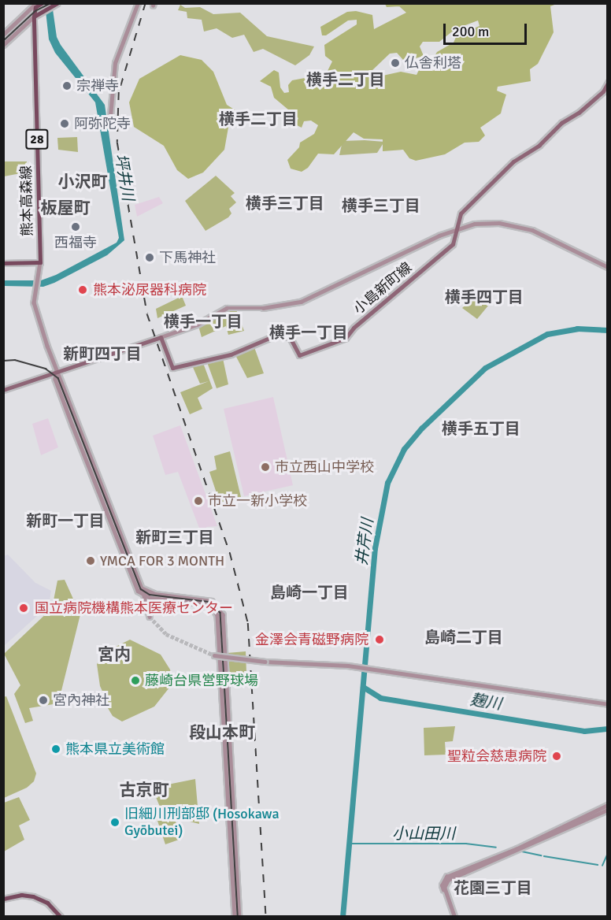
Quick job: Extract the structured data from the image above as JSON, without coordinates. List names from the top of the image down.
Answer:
{
  "streets": {
    "main road": ["28", "熊本高森線", "小島新町線"]
  },
  "districts": [
    "横手二丁目",
    "横手二丁目",
    "小沢町",
    "横手三丁目",
    "横手三丁目",
    "板屋町",
    "横手四丁目",
    "横手一丁目",
    "横手一丁目",
    "新町四丁目",
    "横手五丁目",
    "新町一丁目",
    "新町三丁目",
    "島崎一丁目",
    "島崎二丁目",
    "宮内",
    "段山本町",
    "古京町",
    "花園三丁目"
  ],
  "water": [
    "坪井川",
    "井芹川",
    "麹川",
    "小山田川"
  ],
  "places": [
    "仏舎利塔",
    "宗禅寺",
    "阿弥陀寺",
    "西福寺",
    "下馬神社",
    "熊本泌尿器科病院",
    "市立西山中学校",
    "市立一新小学校",
    "YMCA FOR 3 MONTH",
    "国立病院機構熊本医療センター",
    "金澤会青磁野病院",
    "藤崎台県営野球場",
    "宮內神社",
    "熊本県立美術館",
    "聖粒会慈恵病院",
    "旧細川刑部邸 (Hosokawa Gyōbutei)"
  ],
  "scale_bar": "200 m"
}
